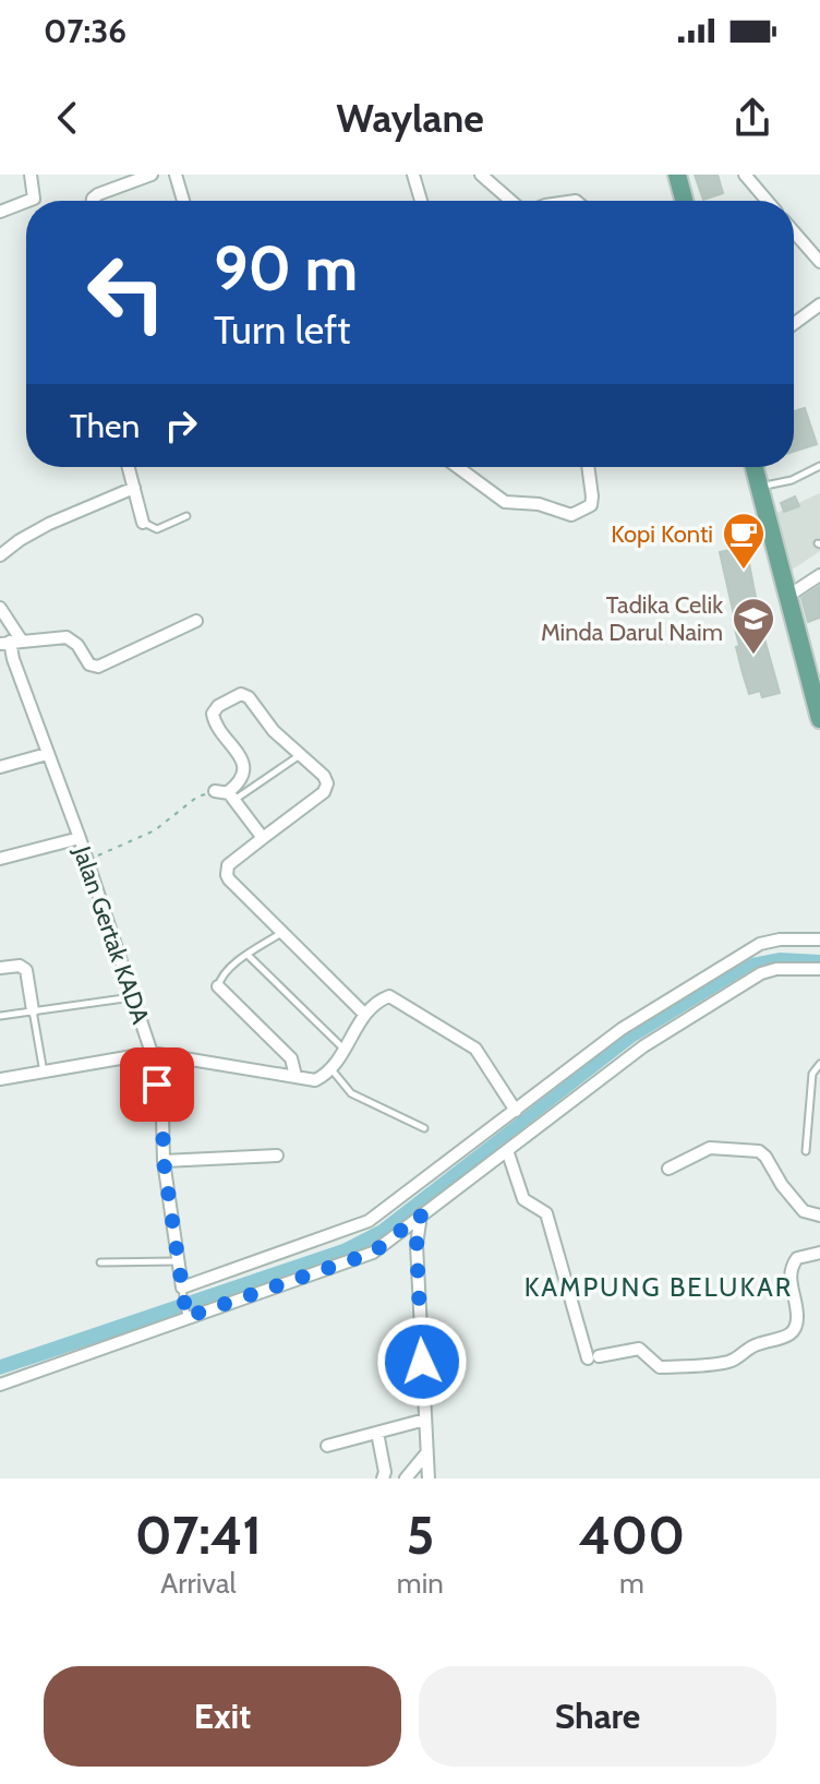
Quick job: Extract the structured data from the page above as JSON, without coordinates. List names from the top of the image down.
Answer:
{
  "streets": {
    "street": ["Jalan Gertak KADA"]
  },
  "districts": ["KAMPUNG BELUKAR"],
  "places": {
    "cafe": ["Kopi Konti"],
    "school or university": ["Tadika Celik Minda Darul Naim"]
  },
  "page": {
    "status": "07:36",
    "header": "Waylane",
    "turn": ["90 m", "Turn left"],
    "then": "Then",
    "eta": [
      "07:41",
      "Arrival",
      "5",
      "min",
      "400",
      "m"
    ],
    "buttons": ["Exit", "Share"]
  }
}
